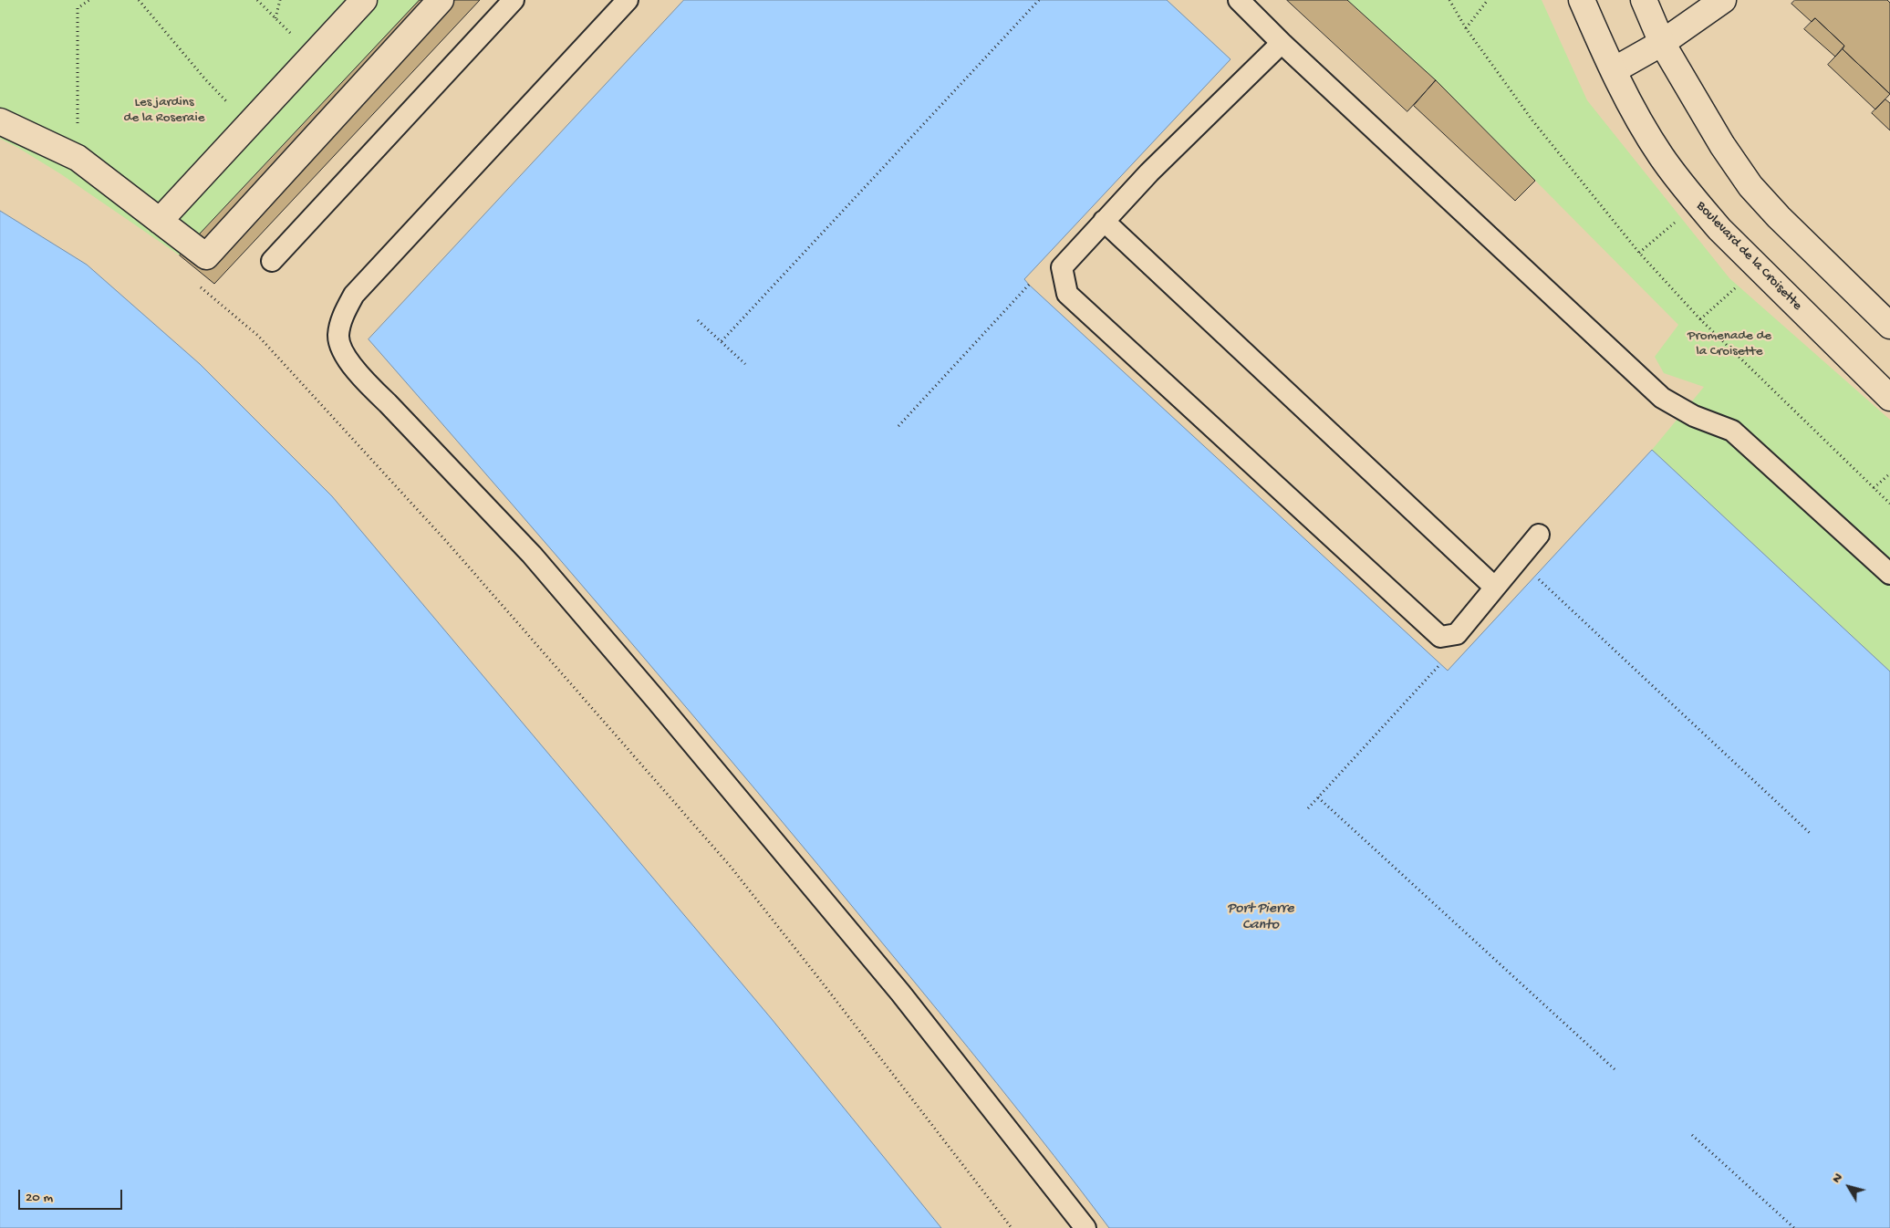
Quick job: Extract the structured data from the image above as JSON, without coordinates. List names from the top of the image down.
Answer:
{
  "streets": {
    "street": ["Boulevard de la Croisette"]
  },
  "water": ["Port Pierre Canto"],
  "parks": ["Les jardins de la Roseraie", "Promenade de la Croisette"],
  "scale_bar": "20 m",
  "north": "top left"
}
